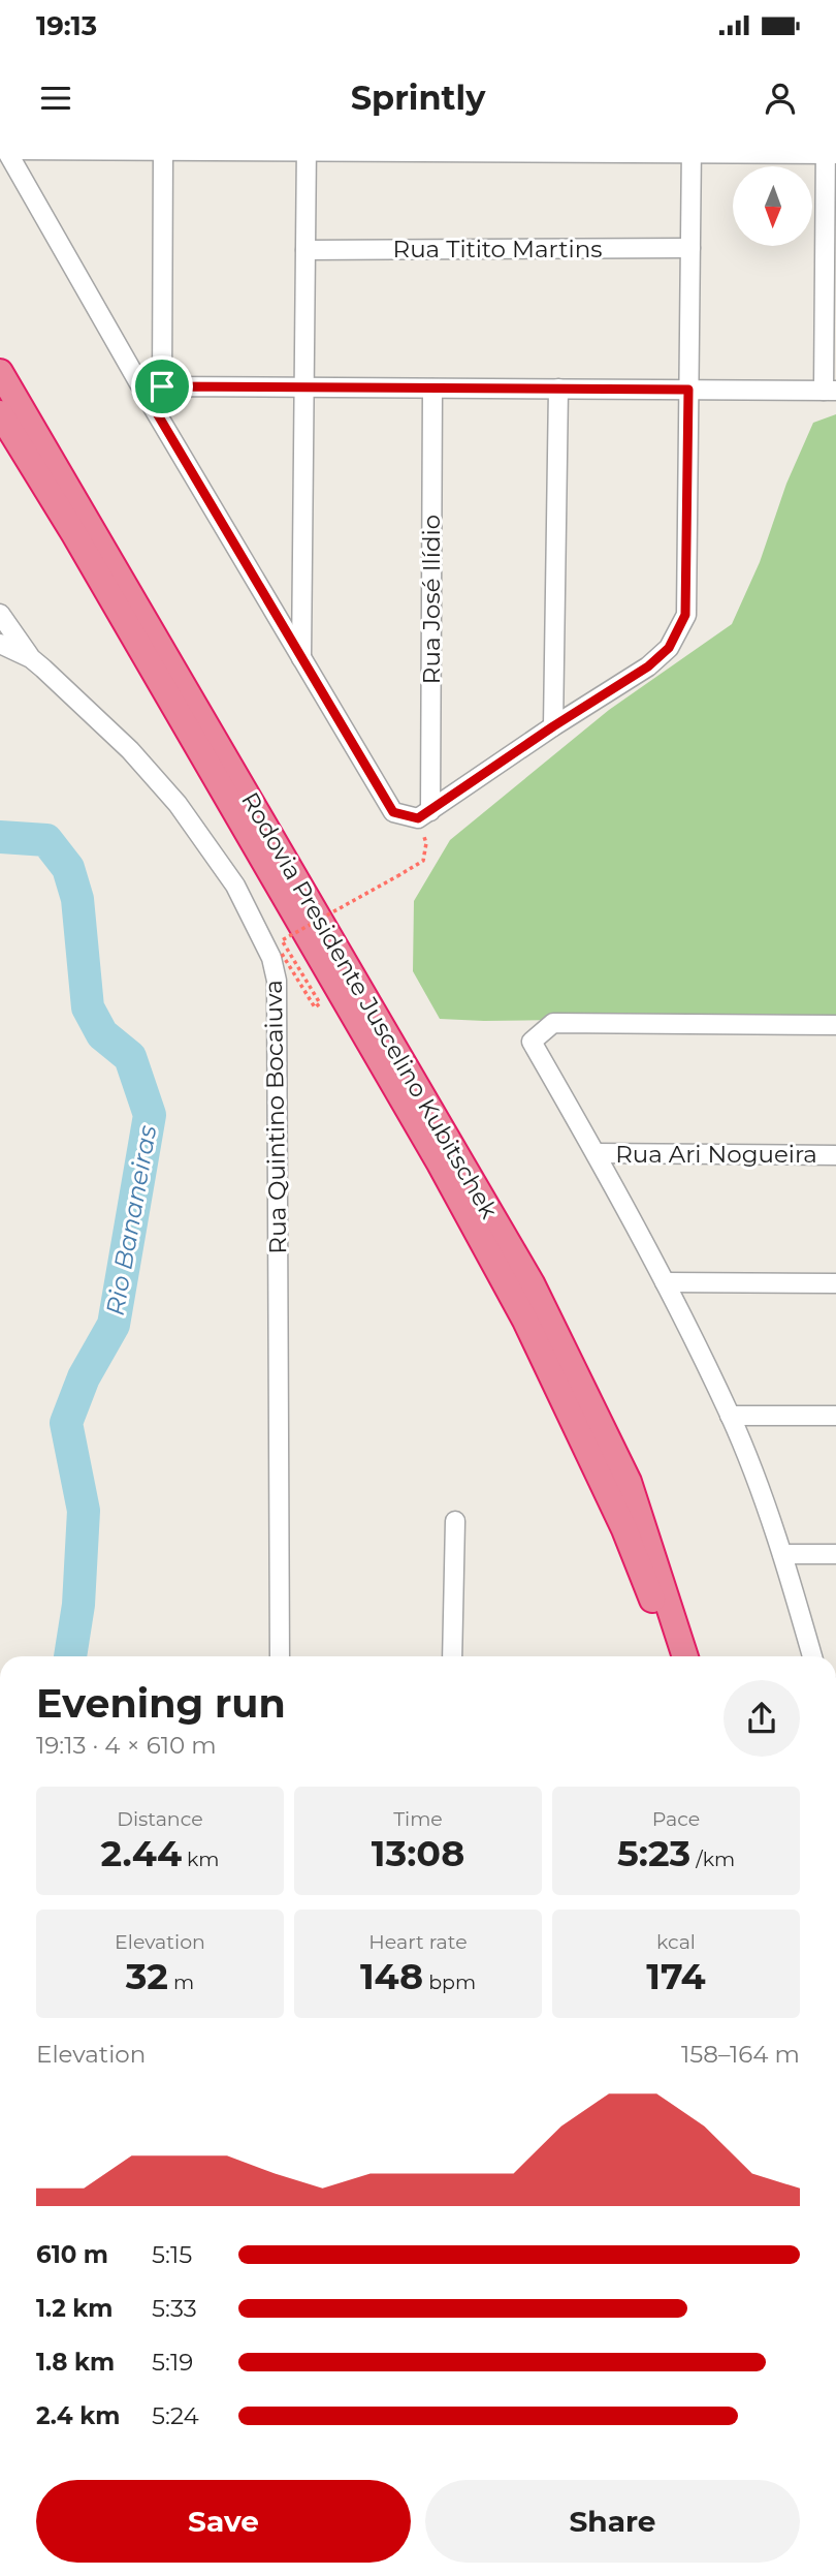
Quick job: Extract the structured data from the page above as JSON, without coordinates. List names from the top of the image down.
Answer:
{
  "streets": {
    "highway": ["Rodovia Presidente Juscelino Kubitschek"],
    "street": [
      "Rua Titito Martins",
      "Rua José Ilídio",
      "Rua Quintino Bocaiuva",
      "Rua Ari Nogueira"
    ]
  },
  "water": ["Rio Bananeiras"],
  "north": "bottom",
  "page": {
    "status": "19:13",
    "header": "Sprintly",
    "heading": ["Evening run", "19:13 · 4 × 610 m"],
    "stats": [
      ["Distance", "2.44 km"],
      ["Time", "13:08"],
      ["Pace", "5:23 /km"],
      ["Elevation", "32 m"],
      ["Heart rate", "148 bpm"],
      ["kcal", "174"]
    ],
    "chart": ["Elevation", "158–164 m"],
    "list": [
      {
        "name": "610 m",
        "note": "5:15"
      },
      {
        "name": "1.2 km",
        "note": "5:33"
      },
      {
        "name": "1.8 km",
        "note": "5:19"
      },
      {
        "name": "2.4 km",
        "note": "5:24"
      }
    ],
    "buttons": ["Save", "Share"]
  }
}
